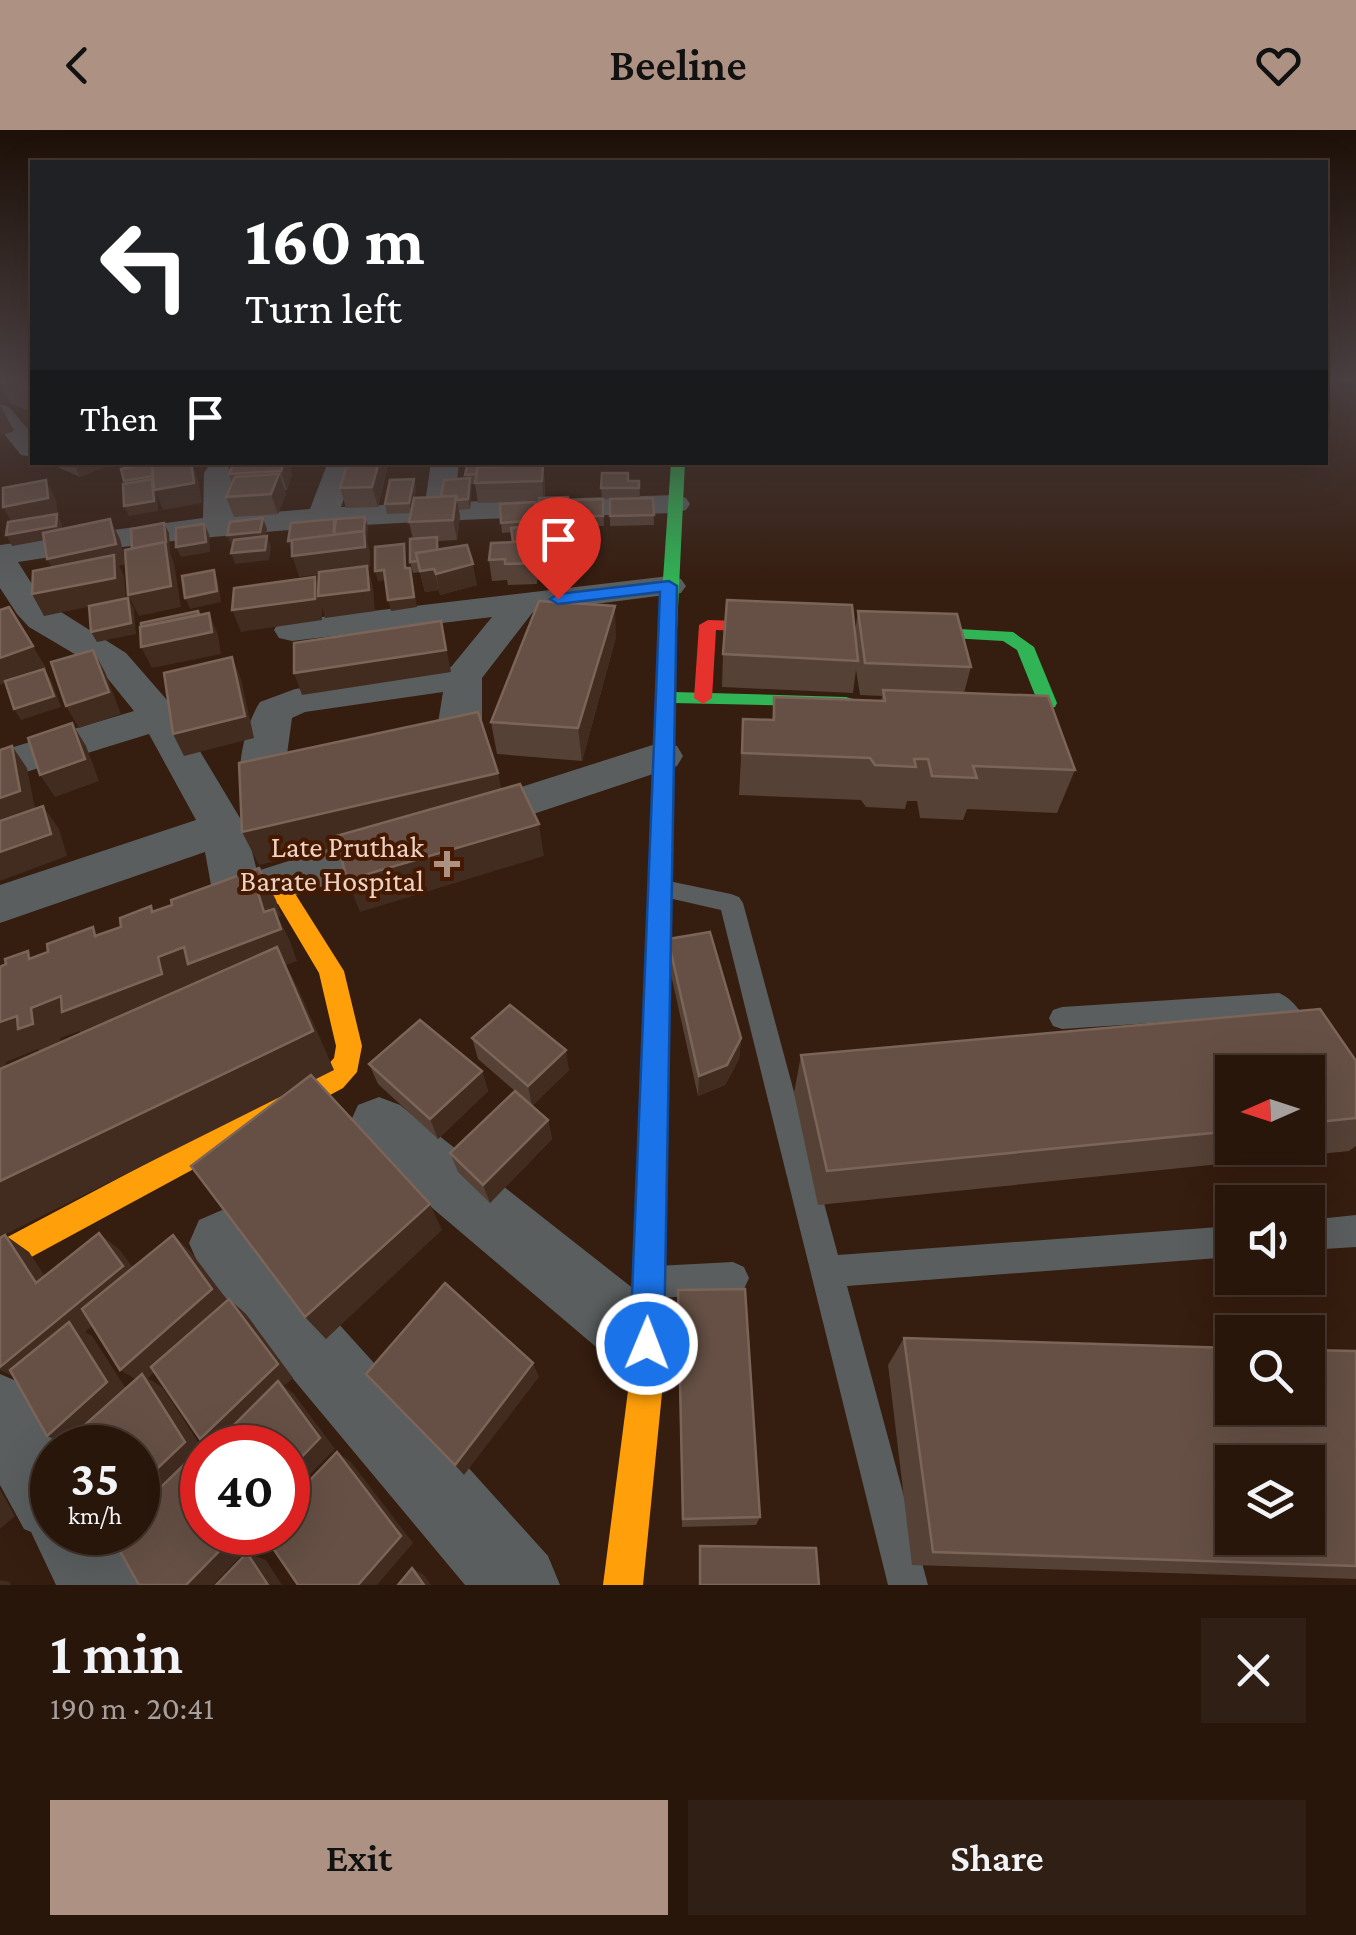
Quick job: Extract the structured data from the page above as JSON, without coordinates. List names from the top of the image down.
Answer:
{
  "places": {
    "health": ["Late Pruthak Barate Hospital"]
  },
  "north": "left",
  "page": {
    "header": "Beeline",
    "turn": ["160 m", "Turn left"],
    "then": "Then",
    "speed": "35 km/h",
    "limit": "40",
    "heading": ["1 min", "190 m · 20:41"],
    "buttons": ["Exit", "Share"]
  }
}
